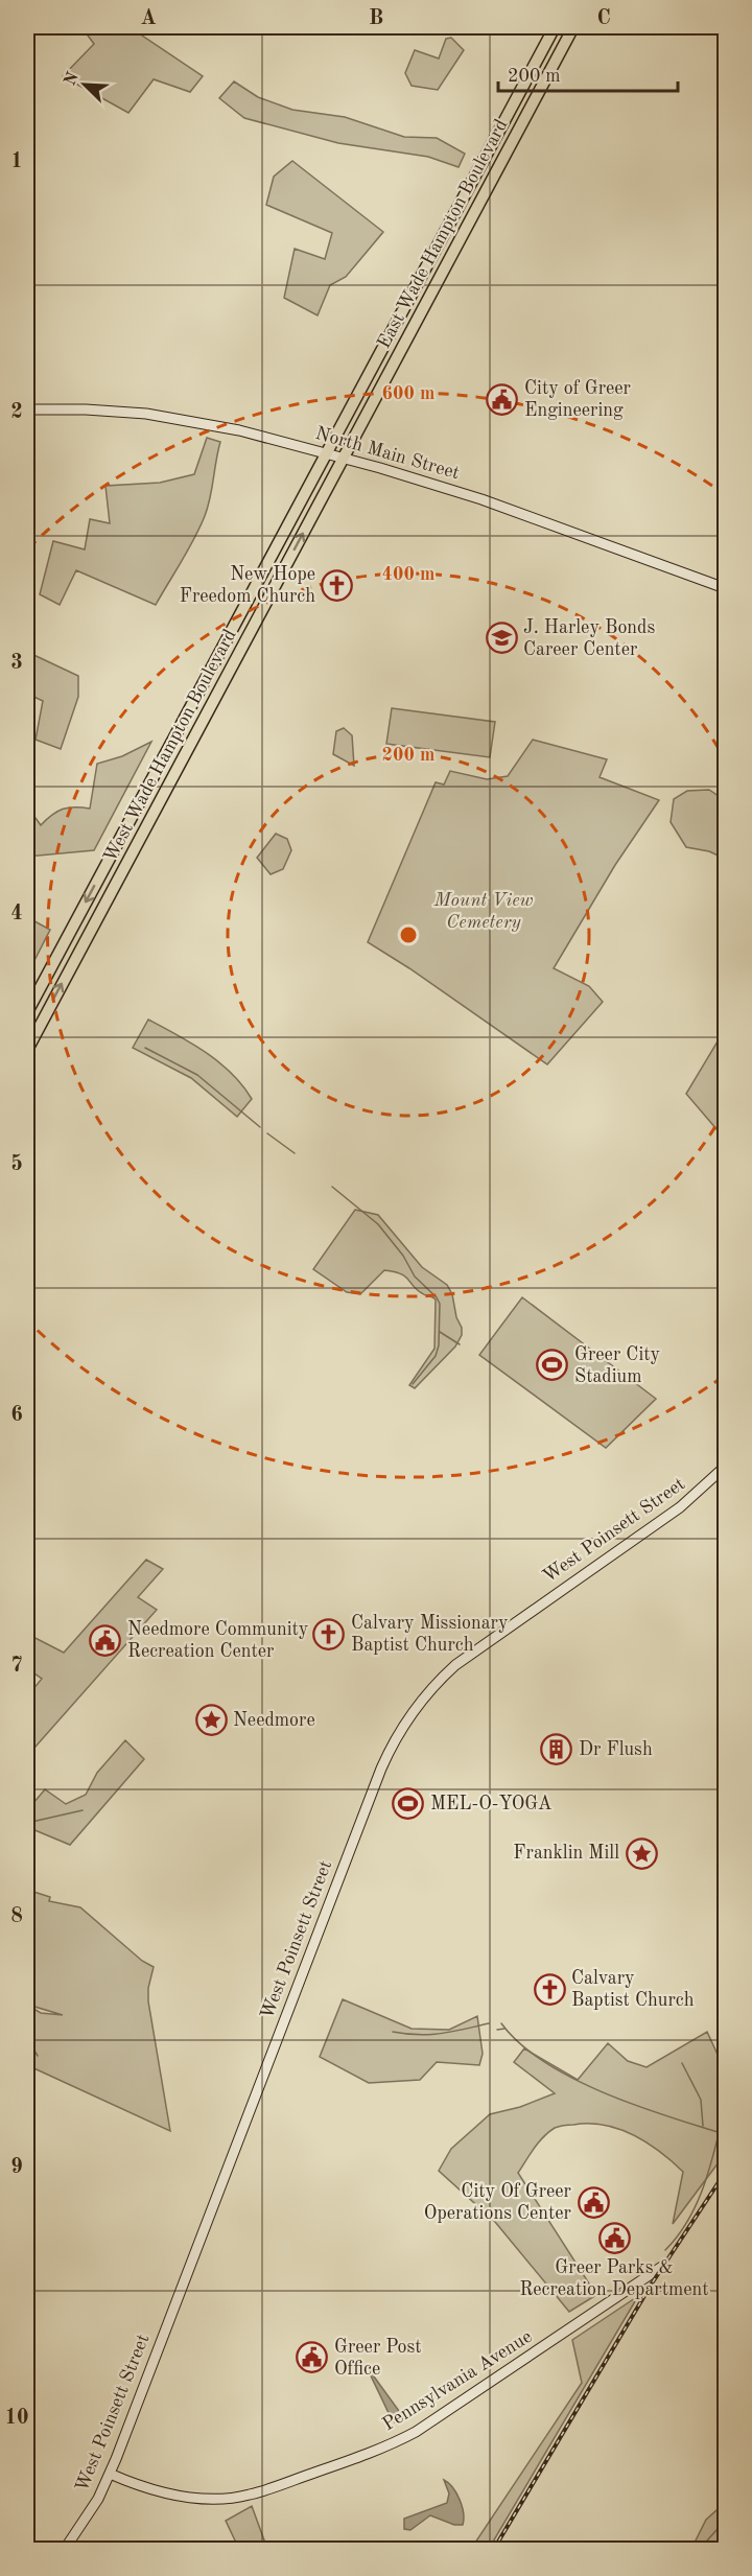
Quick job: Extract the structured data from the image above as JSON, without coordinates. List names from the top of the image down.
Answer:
{
  "streets": {
    "main road": [
      "East Wade Hampton Boulevard",
      "North Main Street",
      "West Wade Hampton Boulevard",
      "West Poinsett Street",
      "Pennsylvania Avenue"
    ]
  },
  "crossings": [
    ["East Wade Hampton Boulevard", "North Main Street"],
    ["East Wade Hampton Boulevard", "West Wade Hampton Boulevard"],
    ["North Main Street", "West Wade Hampton Boulevard"],
    ["West Poinsett Street", "Pennsylvania Avenue"]
  ],
  "parks": ["Mount View Cemetery"],
  "places": {
    "public building": [
      "City of Greer Engineering",
      "Needmore Community Recreation Center",
      "City Of Greer Operations Center",
      "Greer Parks & Recreation Department",
      "Greer Post Office"
    ],
    "church": ["New Hope Freedom Church", "Calvary Missionary Baptist Church", "Calvary Baptist Church"],
    "school or university": ["J. Harley Bonds Career Center"],
    "sports": ["Greer City Stadium", "MEL-O-YOGA"],
    "place": ["Needmore", "Franklin Mill"],
    "building": ["Dr Flush"]
  },
  "scale_bar": "200 m",
  "north": "top left",
  "grid": {
    "columns": ["A", "B", "C"],
    "rows": [
      "1",
      "2",
      "3",
      "4",
      "5",
      "6",
      "7",
      "8",
      "9",
      "10"
    ]
  },
  "rings": ["600 m", "400 m", "200 m"]
}
